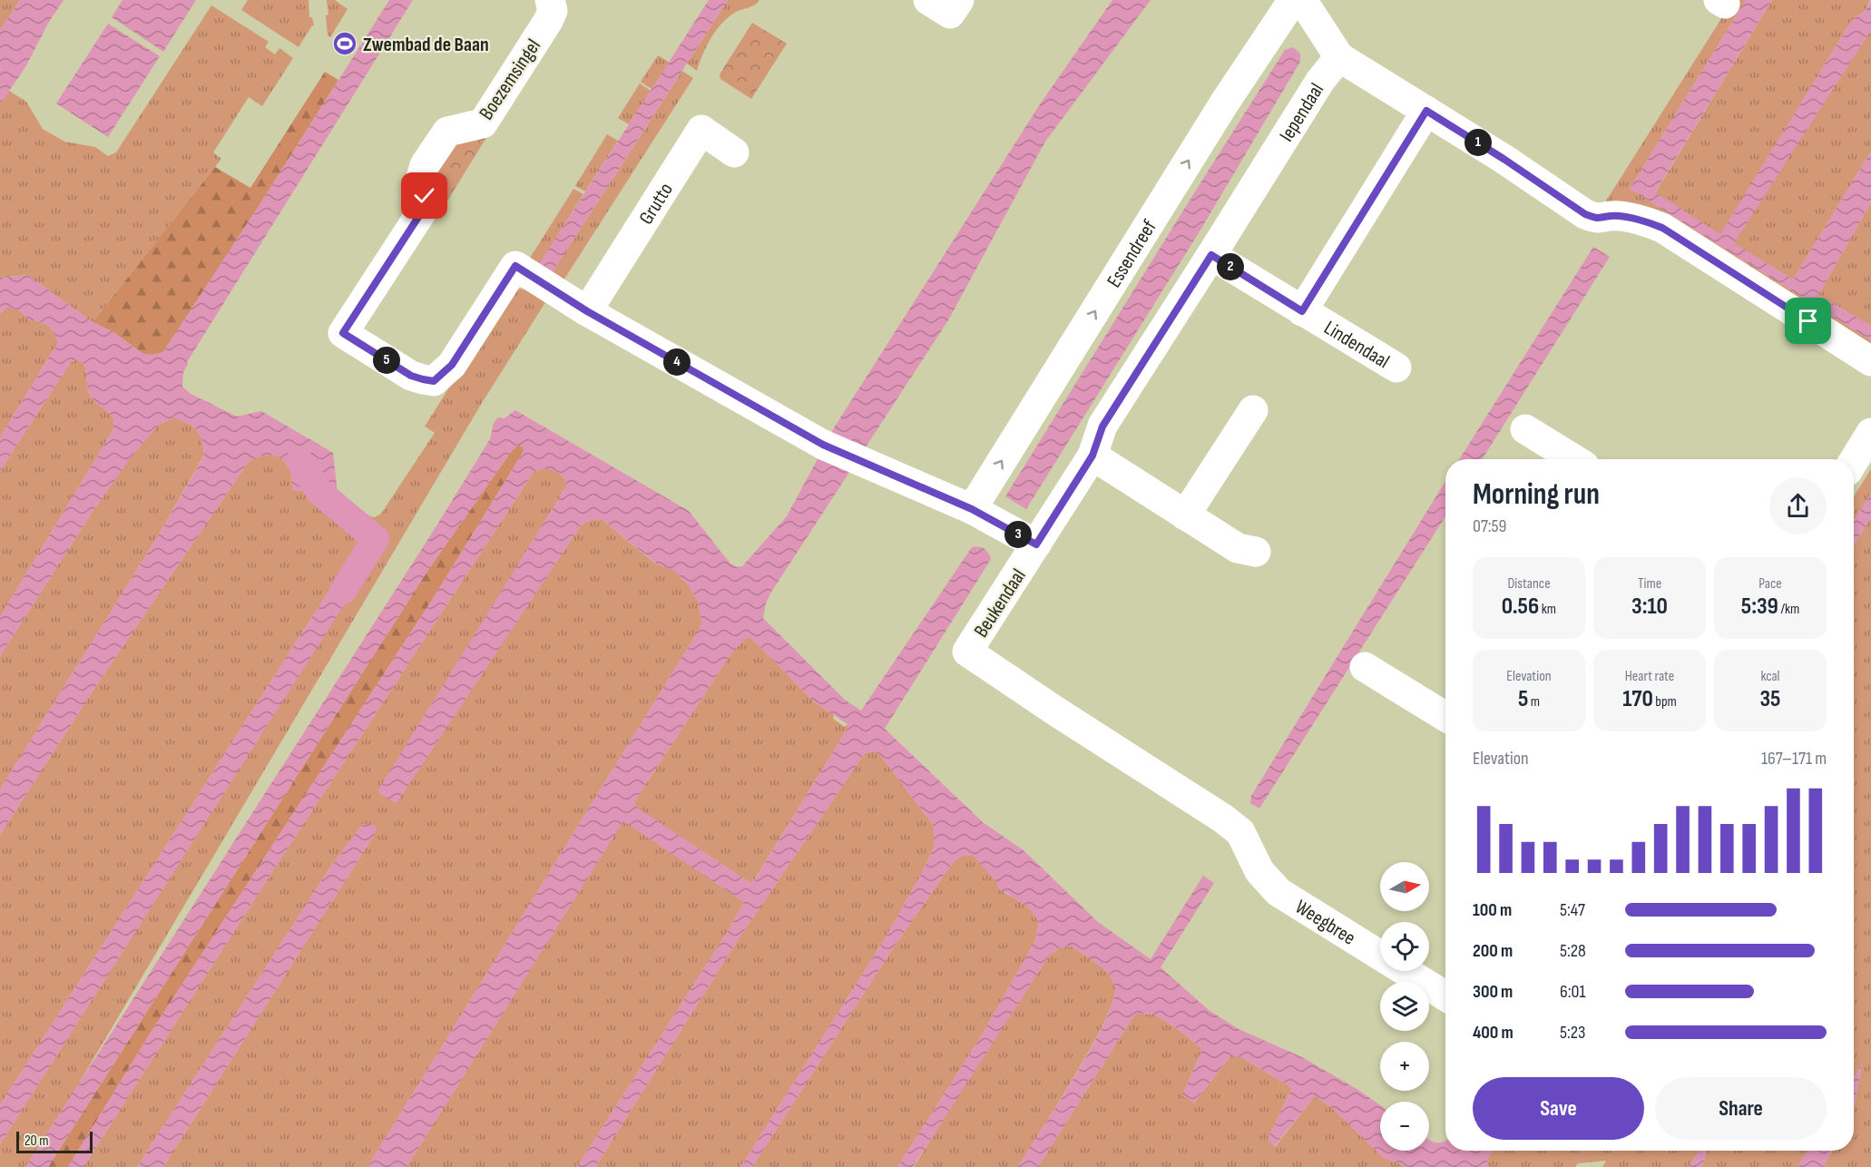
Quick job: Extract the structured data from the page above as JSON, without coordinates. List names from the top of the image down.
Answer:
{
  "streets": {
    "street": [
      "Boezemsingel",
      "Iependaal",
      "Grutto",
      "Essendreef",
      "Lindendaal",
      "Beukendaal",
      "Weegbree"
    ]
  },
  "crossings": [
    ["Boezemsingel", "Grutto"],
    ["Iependaal", "Lindendaal"],
    ["Beukendaal", "Weegbree"]
  ],
  "places": {
    "sports": ["Zwembad de Baan"]
  },
  "scale_bar": "20 m",
  "north": "right",
  "page": {
    "pins": [
      "1",
      "2",
      "5",
      "4",
      "3"
    ],
    "heading": ["Morning run", "07:59"],
    "stats": [
      ["Distance", "0.56 km"],
      ["Time", "3:10"],
      ["Pace", "5:39 /km"],
      ["Elevation", "5 m"],
      ["Heart rate", "170 bpm"],
      ["kcal", "35"]
    ],
    "chart": ["Elevation", "167–171 m"],
    "map_buttons": ["+", "−"],
    "list": [
      {
        "name": "100 m",
        "note": "5:47"
      },
      {
        "name": "200 m",
        "note": "5:28"
      },
      {
        "name": "300 m",
        "note": "6:01"
      },
      {
        "name": "400 m",
        "note": "5:23"
      }
    ],
    "buttons": ["Save", "Share"],
    "scale": "20 m"
  }
}
